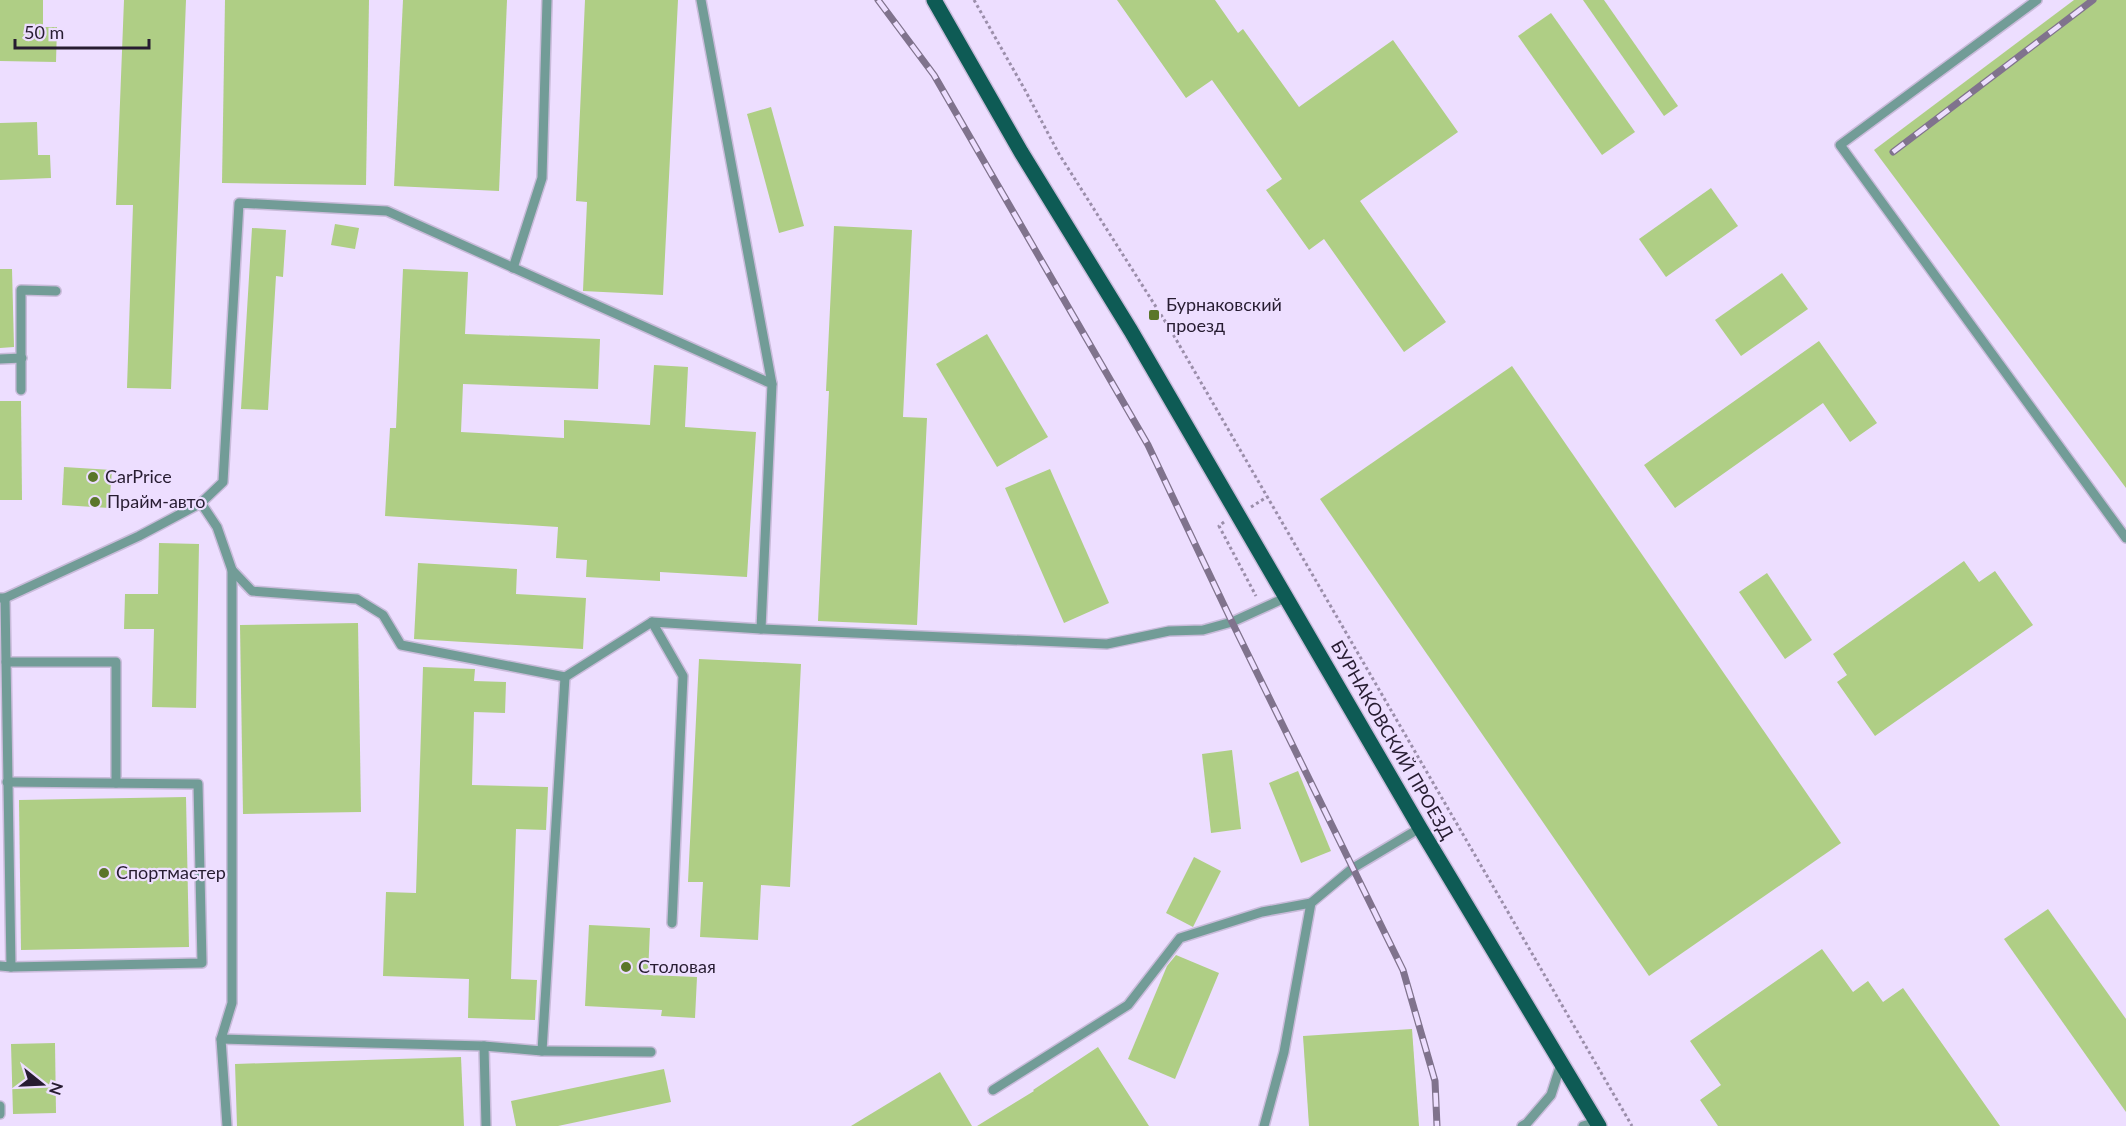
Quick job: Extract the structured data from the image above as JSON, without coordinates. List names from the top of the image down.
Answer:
{
  "streets": {
    "main road": ["БУРНАКОВСКИЙ ПРОЕЗД"]
  },
  "places": {
    "transit": ["Бурнаковский проезд"],
    "other": [
      "CarPrice",
      "Прайм-авто",
      "Спортмастер",
      "Столовая"
    ]
  },
  "scale_bar": "50 m",
  "north": "right"
}
